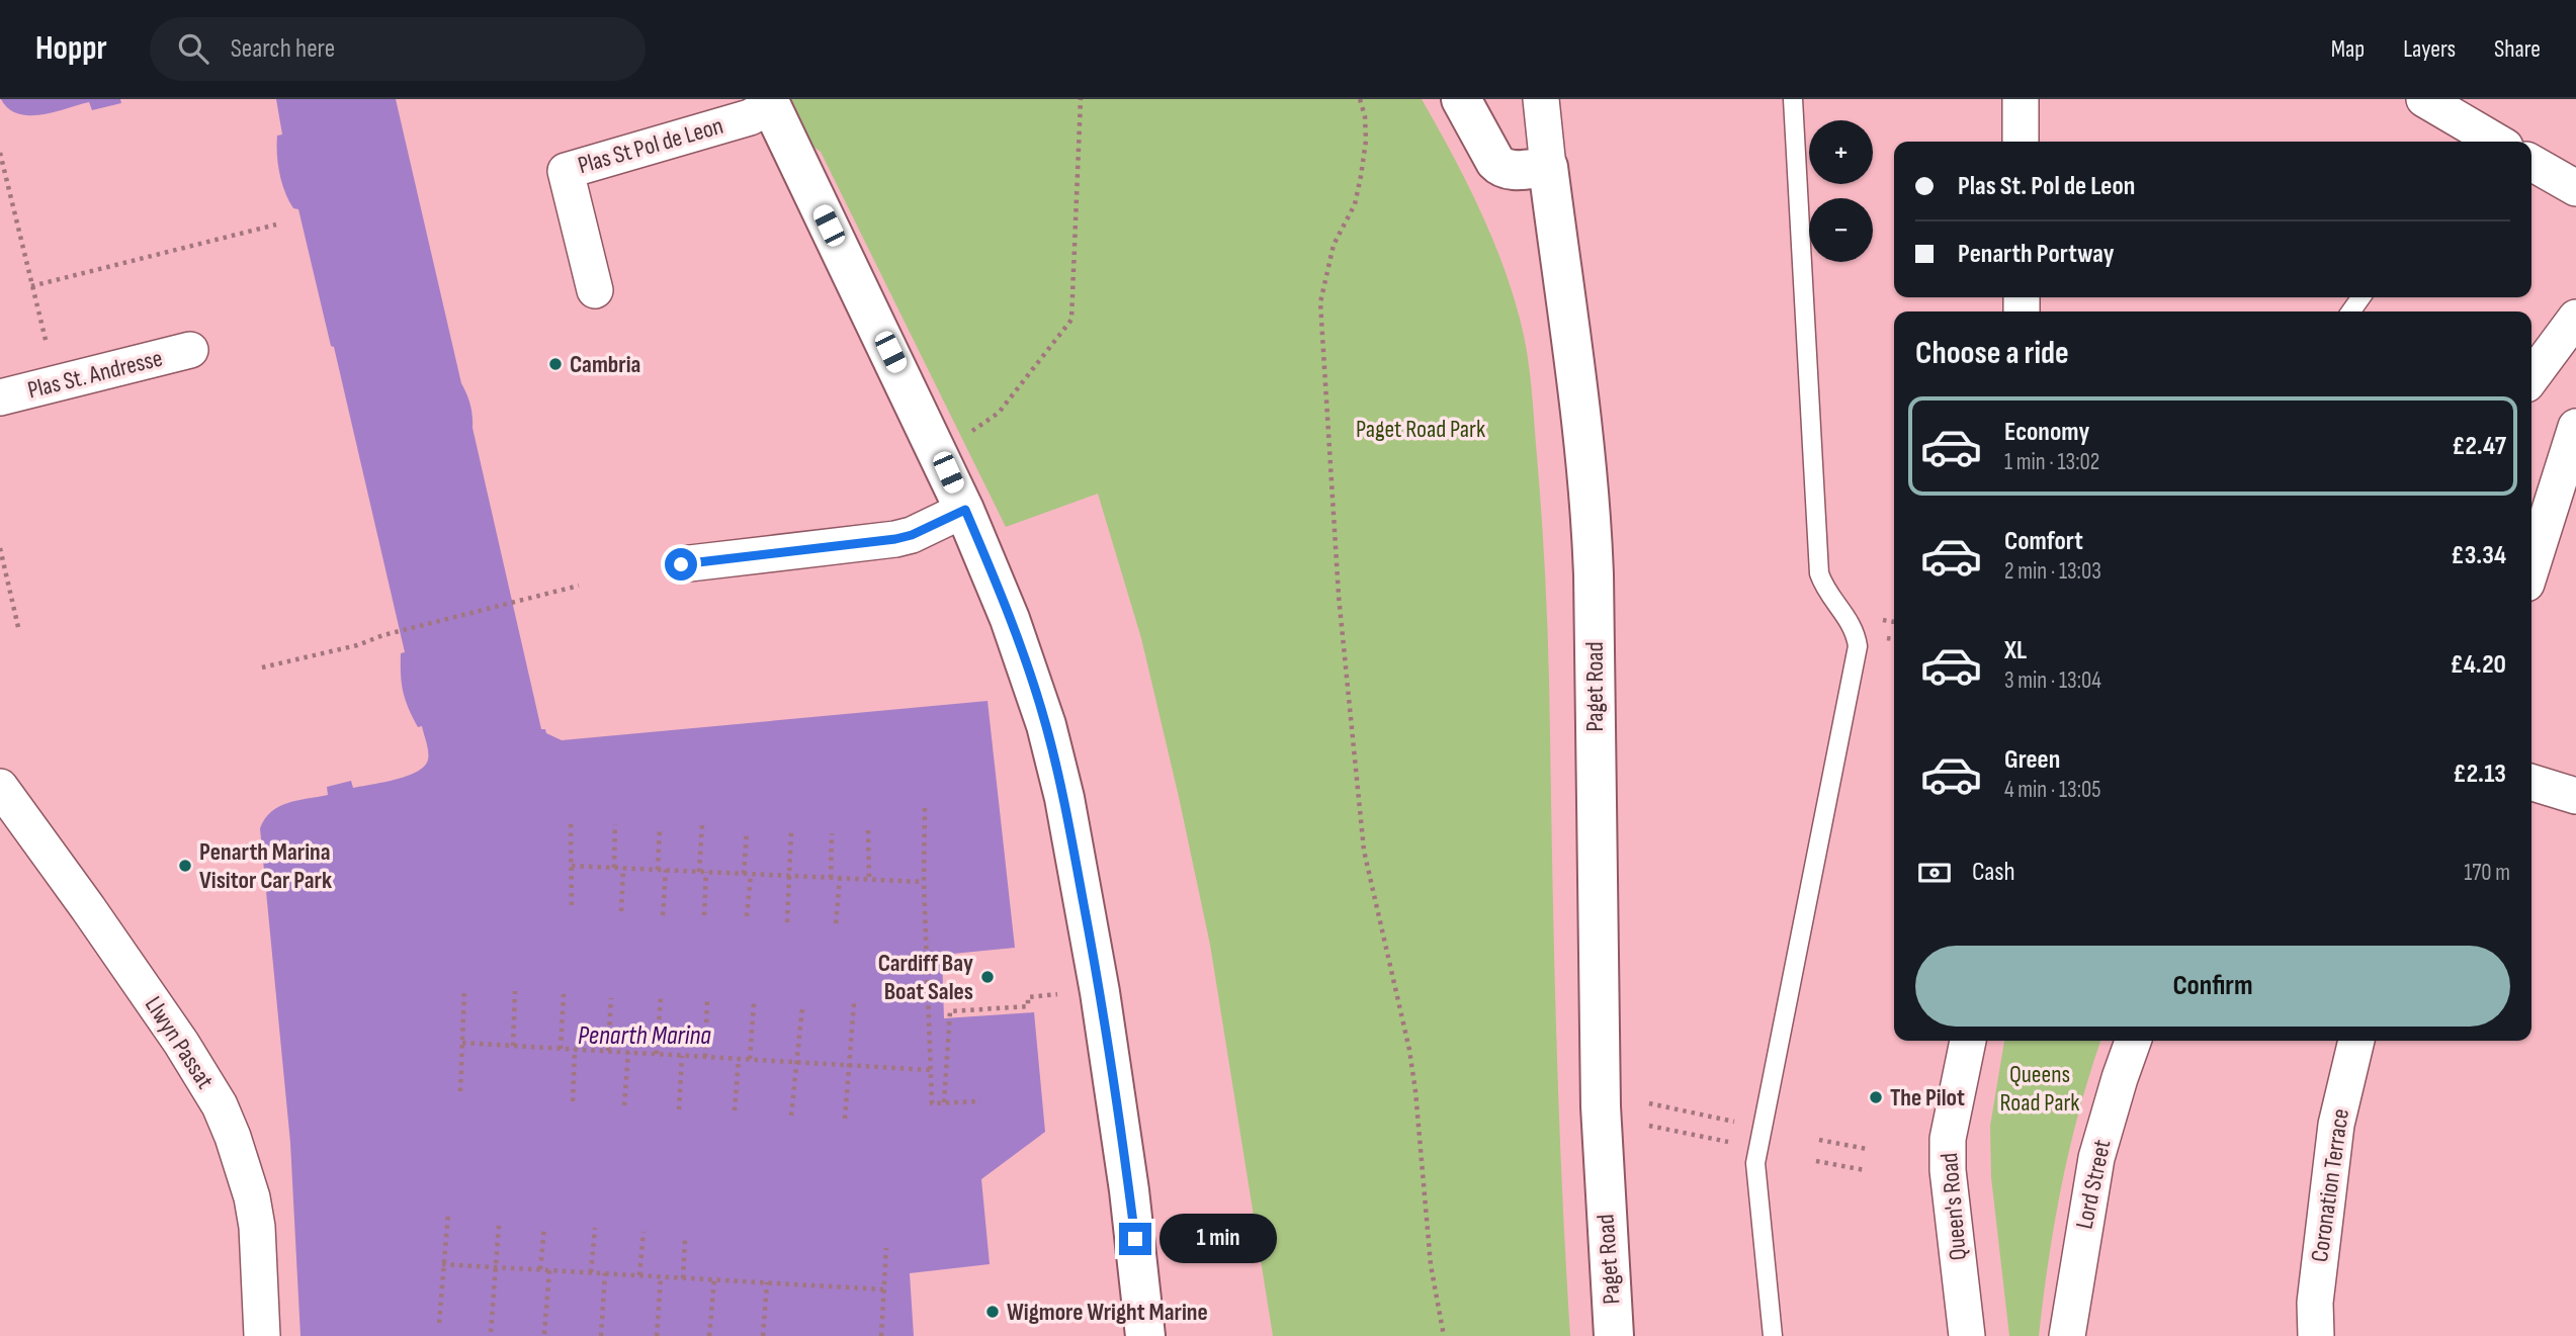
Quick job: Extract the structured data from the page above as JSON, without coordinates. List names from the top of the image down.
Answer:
{
  "streets": {
    "street": [
      "Plas St Pol de Leon",
      "Plas St. Andresse",
      "Paget Road",
      "Llwyn Passat",
      "Lord Street",
      "Coronation Terrace",
      "Queen's Road"
    ]
  },
  "water": ["Penarth Marina"],
  "parks": ["Paget Road Park", "Queens Road Park"],
  "places": [
    "Cambria",
    "Penarth Marina Visitor Car Park",
    "Cardiff Bay Boat Sales",
    "The Pilot",
    "Wigmore Wright Marine"
  ],
  "page": {
    "header": "Hoppr",
    "search": "Search here",
    "nav": ["Map", "Layers", "Share"],
    "map_buttons": ["+", "−"],
    "banner": ["Plas St. Pol de Leon", "Penarth Portway"],
    "heading": "Choose a ride",
    "list": [
      {
        "name": "Economy",
        "note": "1 min · 13:02",
        "value": "£2.47"
      },
      {
        "name": "Comfort",
        "note": "2 min · 13:03",
        "value": "£3.34"
      },
      {
        "name": "XL",
        "note": "3 min · 13:04",
        "value": "£4.20"
      },
      {
        "name": "Green",
        "note": "4 min · 13:05",
        "value": "£2.13"
      }
    ],
    "pay": ["Cash", "170 m"],
    "buttons": "Confirm",
    "bubble": "1 min"
  }
}
